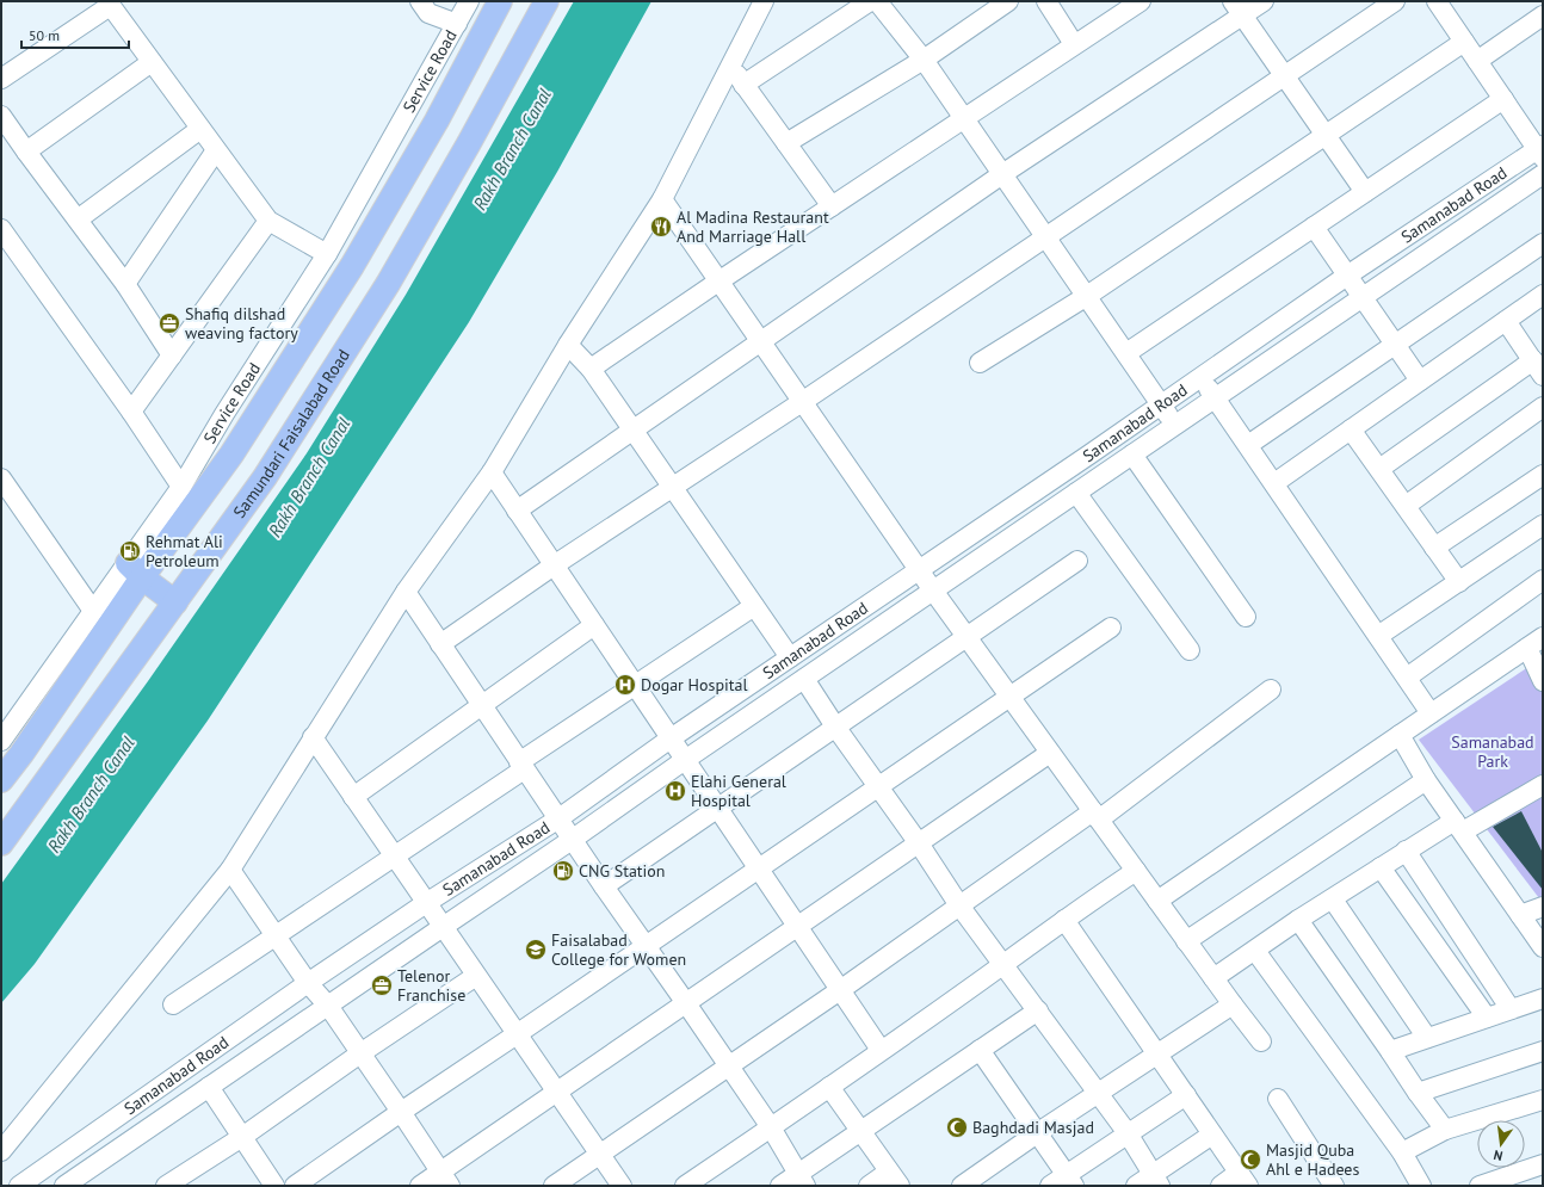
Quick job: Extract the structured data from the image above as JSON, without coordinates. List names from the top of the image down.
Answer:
{
  "streets": {
    "main road": ["Samundari Faisalabad Road"],
    "street": ["Service Road", "Samanabad Road"]
  },
  "water": ["Rakh Branch Canal"],
  "parks": ["Samanabad Park"],
  "places": {
    "restaurant": ["Al Madina Restaurant And Marriage Hall"],
    "office": ["Shafiq dilshad weaving factory", "Telenor Franchise"],
    "fuel station": ["Rehmat Ali Petroleum", "CNG Station"],
    "hospital": ["Dogar Hospital", "Elahi General Hospital"],
    "school or university": ["Faisalabad College for Women"],
    "mosque": ["Baghdadi Masjad", "Masjid Quba Ahl e Hadees"]
  },
  "scale_bar": "50 m",
  "north": "bottom"
}
